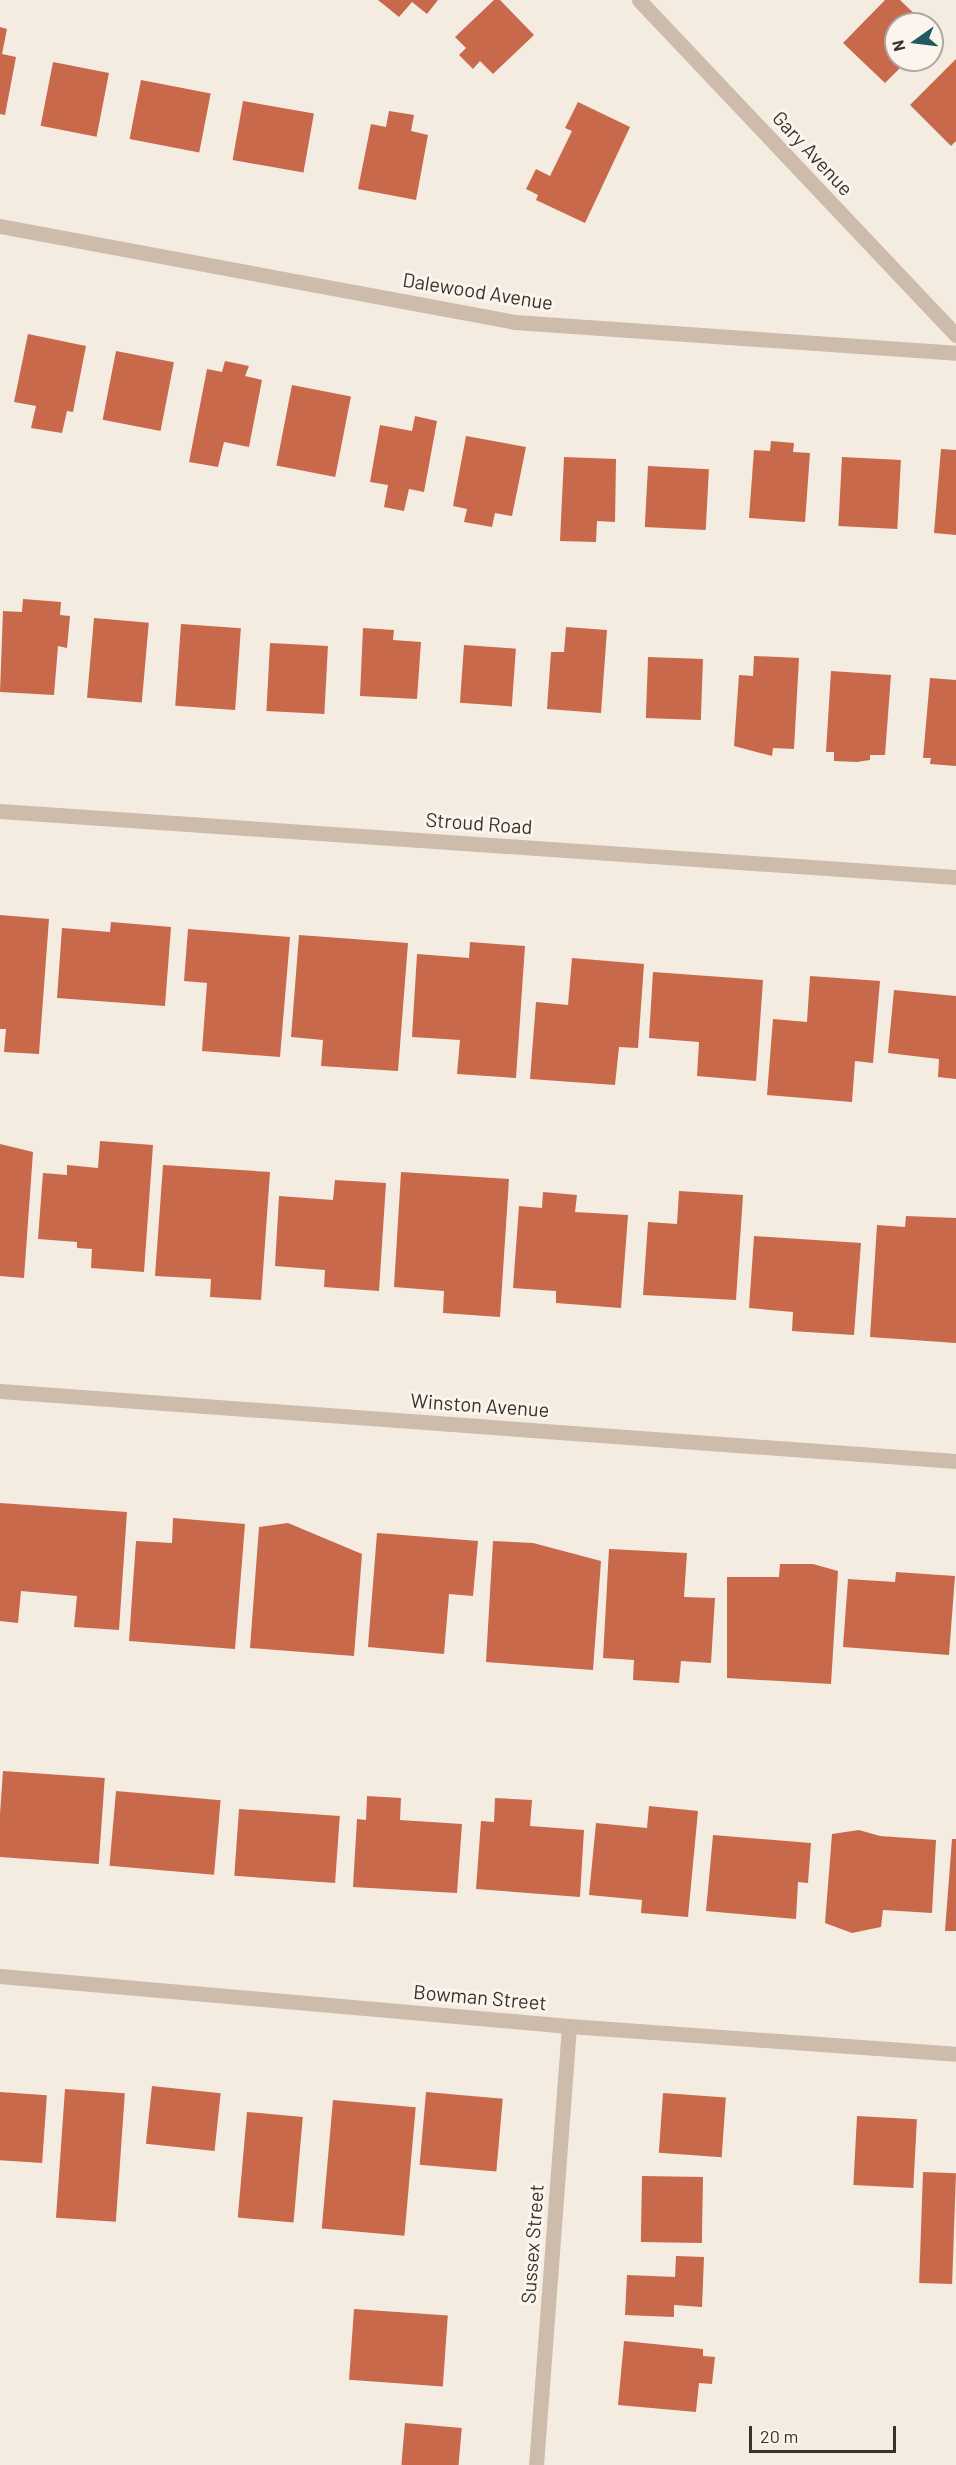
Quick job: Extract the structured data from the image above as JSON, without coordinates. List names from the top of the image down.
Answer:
{
  "streets": {
    "street": [
      "Gary Avenue",
      "Dalewood Avenue",
      "Stroud Road",
      "Winston Avenue",
      "Bowman Street",
      "Sussex Street"
    ]
  },
  "crossings": [
    ["Bowman Street", "Sussex Street"]
  ],
  "scale_bar": "20 m",
  "north": "left"
}
